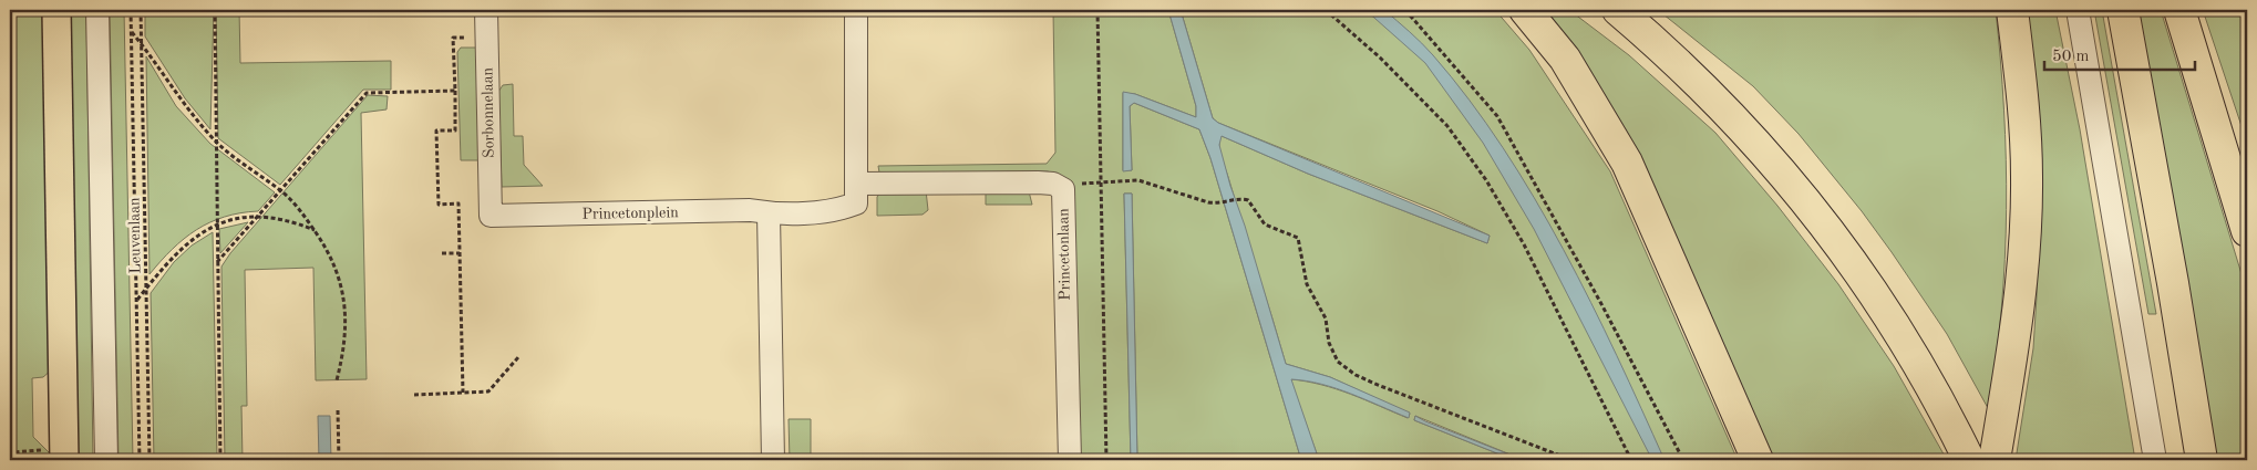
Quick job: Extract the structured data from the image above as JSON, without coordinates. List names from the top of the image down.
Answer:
{
  "streets": {
    "street": ["Sorbonnelaan", "Princetonplein", "Princetonlaan"],
    "path": ["Leuvenlaan"]
  },
  "crossings": [
    ["Sorbonnelaan", "Princetonplein"]
  ],
  "scale_bar": "50 m"
}
